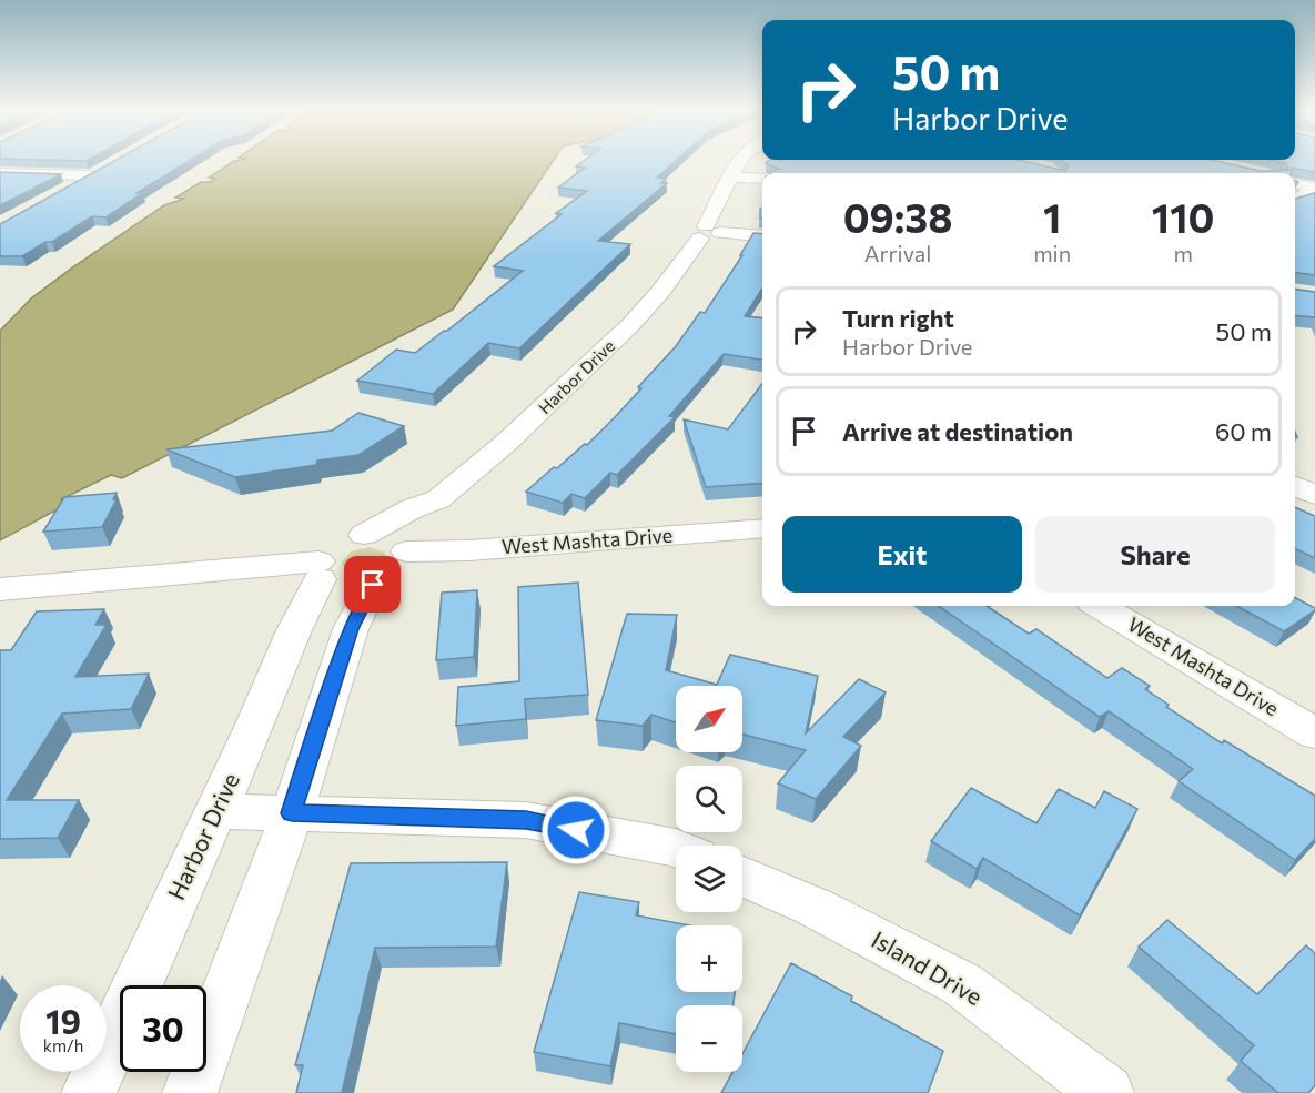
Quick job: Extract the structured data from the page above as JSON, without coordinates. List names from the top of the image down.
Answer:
{
  "streets": {
    "street": ["Harbor Drive", "West Mashta Drive", "Island Drive"]
  },
  "crossings": [
    ["Harbor Drive", "West Mashta Drive"]
  ],
  "north": "top right",
  "page": {
    "turn": ["50 m", "Harbor Drive"],
    "eta": [
      "09:38",
      "Arrival",
      "1",
      "min",
      "110",
      "m"
    ],
    "list": [
      {
        "name": "Turn right",
        "note": "Harbor Drive",
        "value": "50 m"
      },
      {
        "name": "Arrive at destination",
        "value": "60 m"
      }
    ],
    "buttons": ["Exit", "Share"],
    "map_buttons": ["+", "−"],
    "speed": "19 km/h",
    "limit": "30"
  }
}
